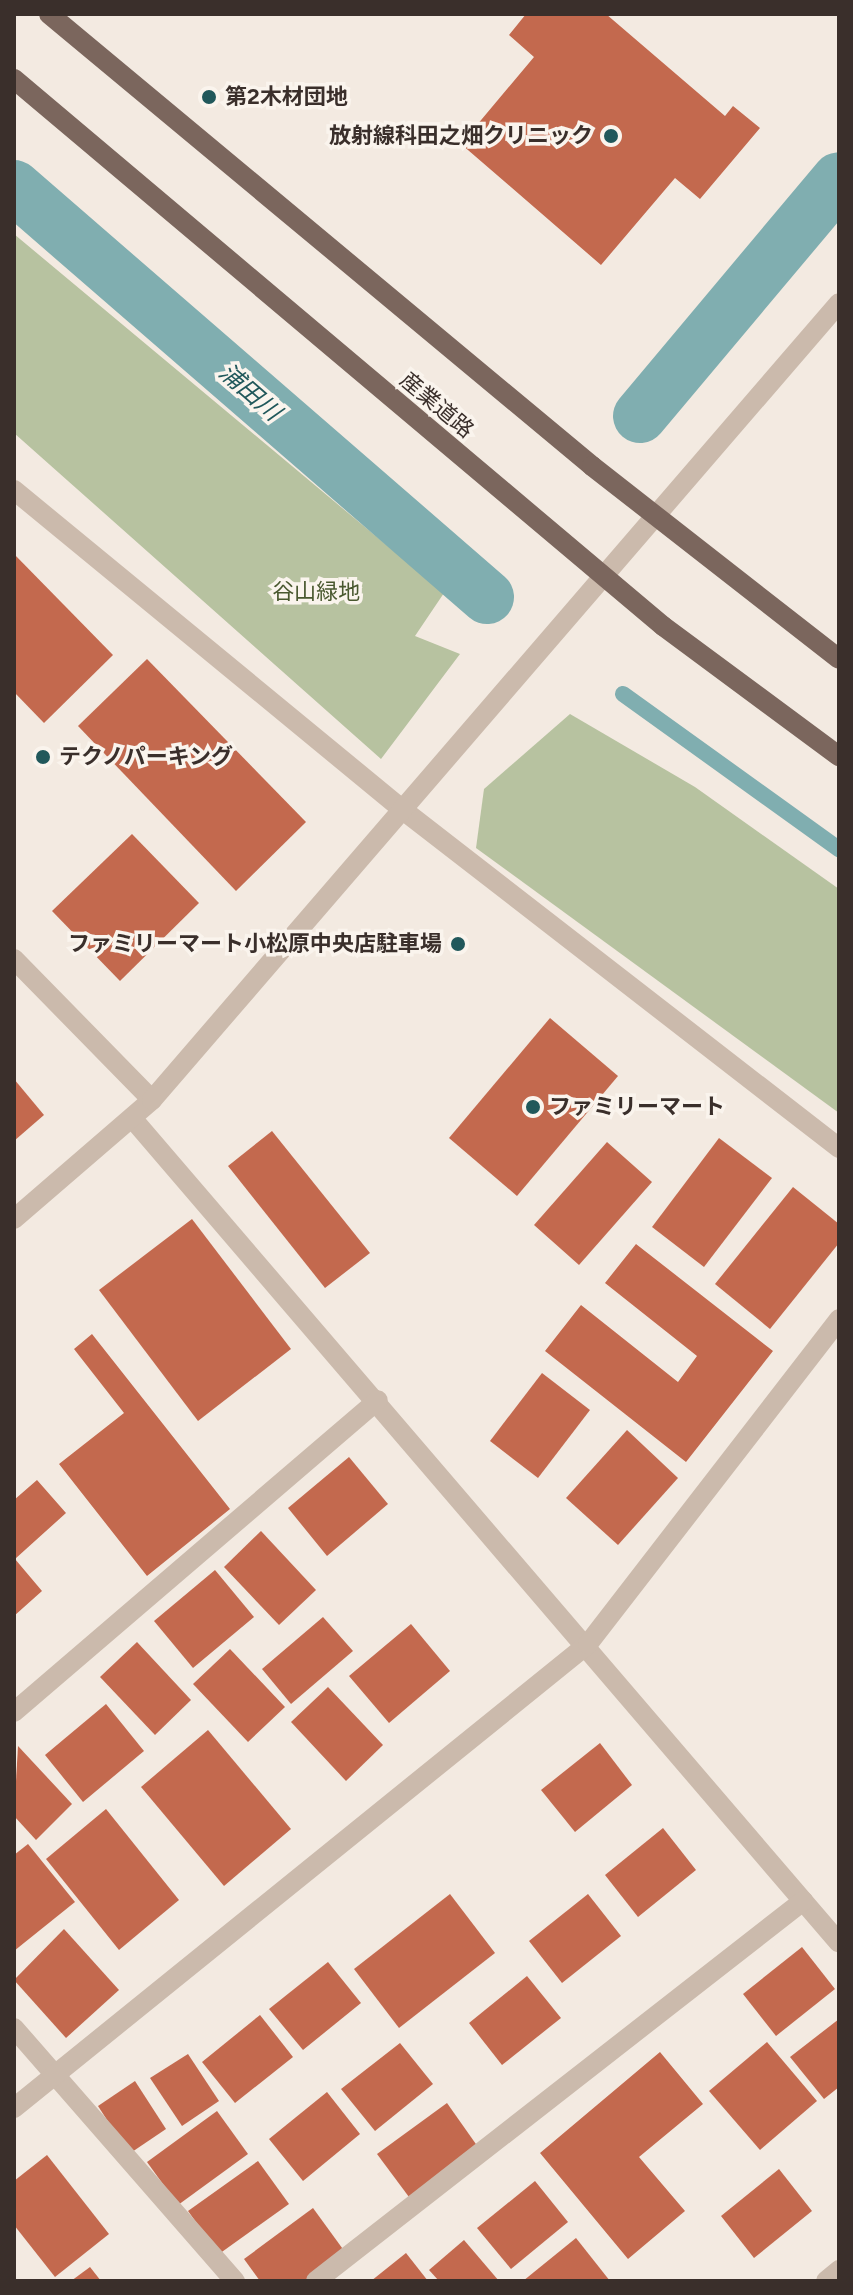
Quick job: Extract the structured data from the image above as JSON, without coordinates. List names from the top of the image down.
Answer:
{
  "streets": {
    "main road": ["産業道路"]
  },
  "water": ["浦田川"],
  "parks": ["谷山緑地"],
  "places": [
    "第2木材団地",
    "放射線科田之畑クリニック",
    "テクノパーキング",
    "ファミリーマート小松原中央店駐車場",
    "ファミリーマート"
  ]
}
